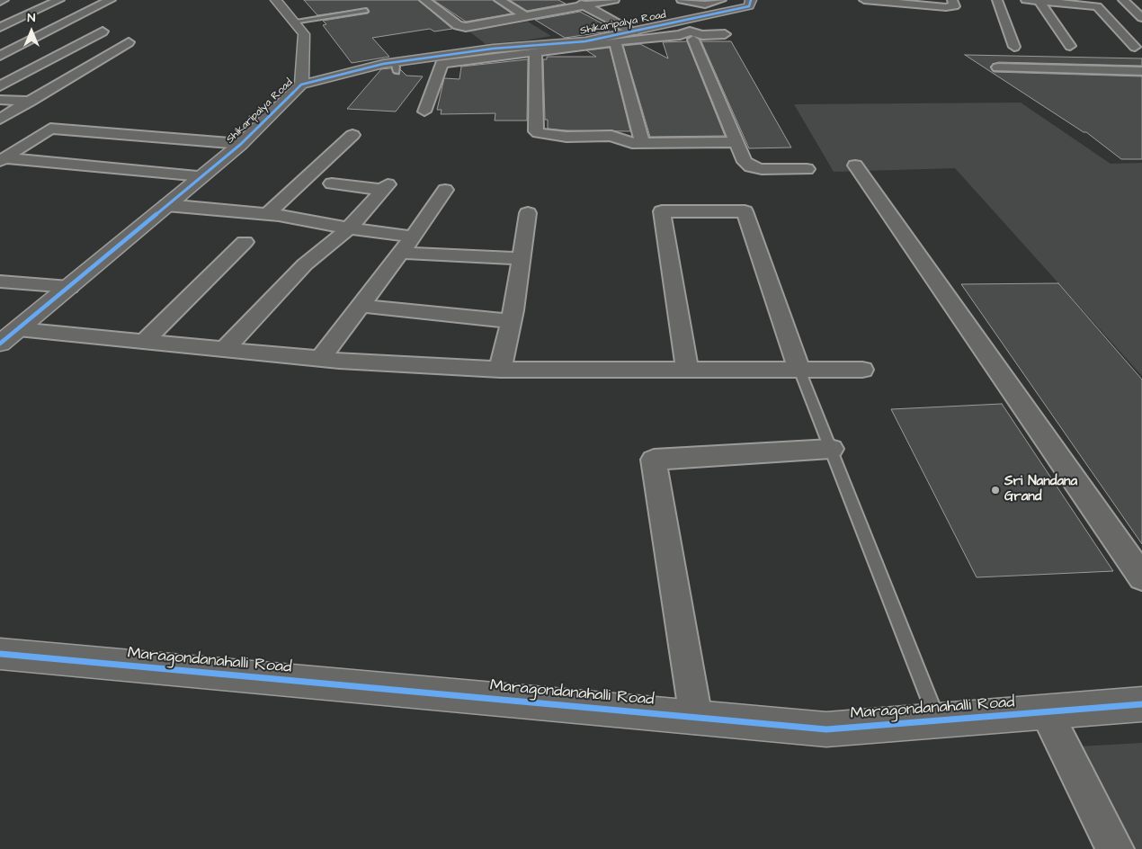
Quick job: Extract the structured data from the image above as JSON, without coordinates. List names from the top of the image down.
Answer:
{
  "streets": {
    "street": ["Shikaripalya Road", "Maragondanahalli Road"]
  },
  "places": ["Sri Nandana Grand"],
  "north": "top"
}
